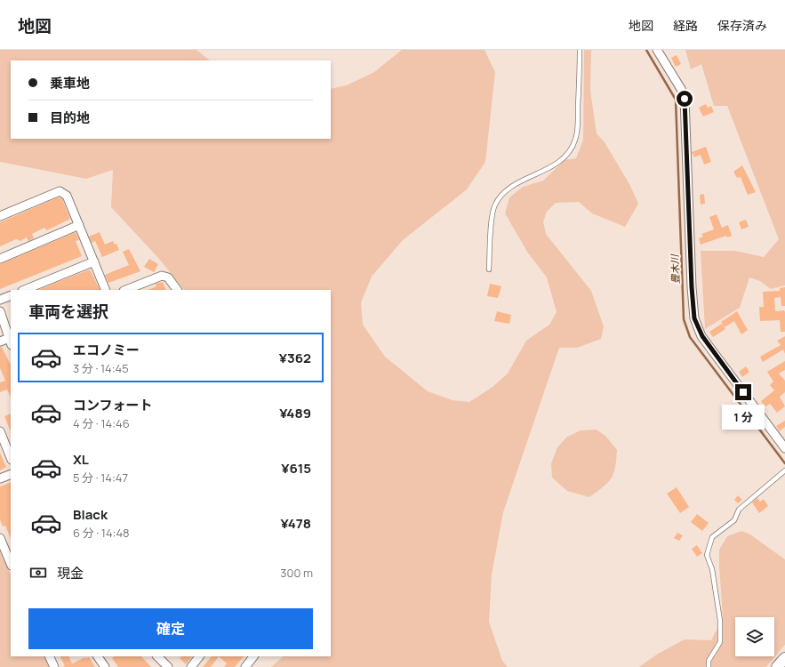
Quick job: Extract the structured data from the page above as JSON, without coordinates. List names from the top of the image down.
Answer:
{
  "water": ["豊木川"],
  "page": {
    "header": "地図",
    "nav": ["地図", "経路", "保存済み"],
    "banner": ["乗車地", "目的地"],
    "heading": "車両を選択",
    "list": [
      {
        "name": "エコノミー",
        "note": "3 分 · 14:45",
        "value": "¥362"
      },
      {
        "name": "コンフォート",
        "note": "4 分 · 14:46",
        "value": "¥489"
      },
      {
        "name": "XL",
        "note": "5 分 · 14:47",
        "value": "¥615"
      },
      {
        "name": "Black",
        "note": "6 分 · 14:48",
        "value": "¥478"
      }
    ],
    "bubble": "1 分",
    "pay": ["現金", "300 m"],
    "buttons": "確定"
  }
}
